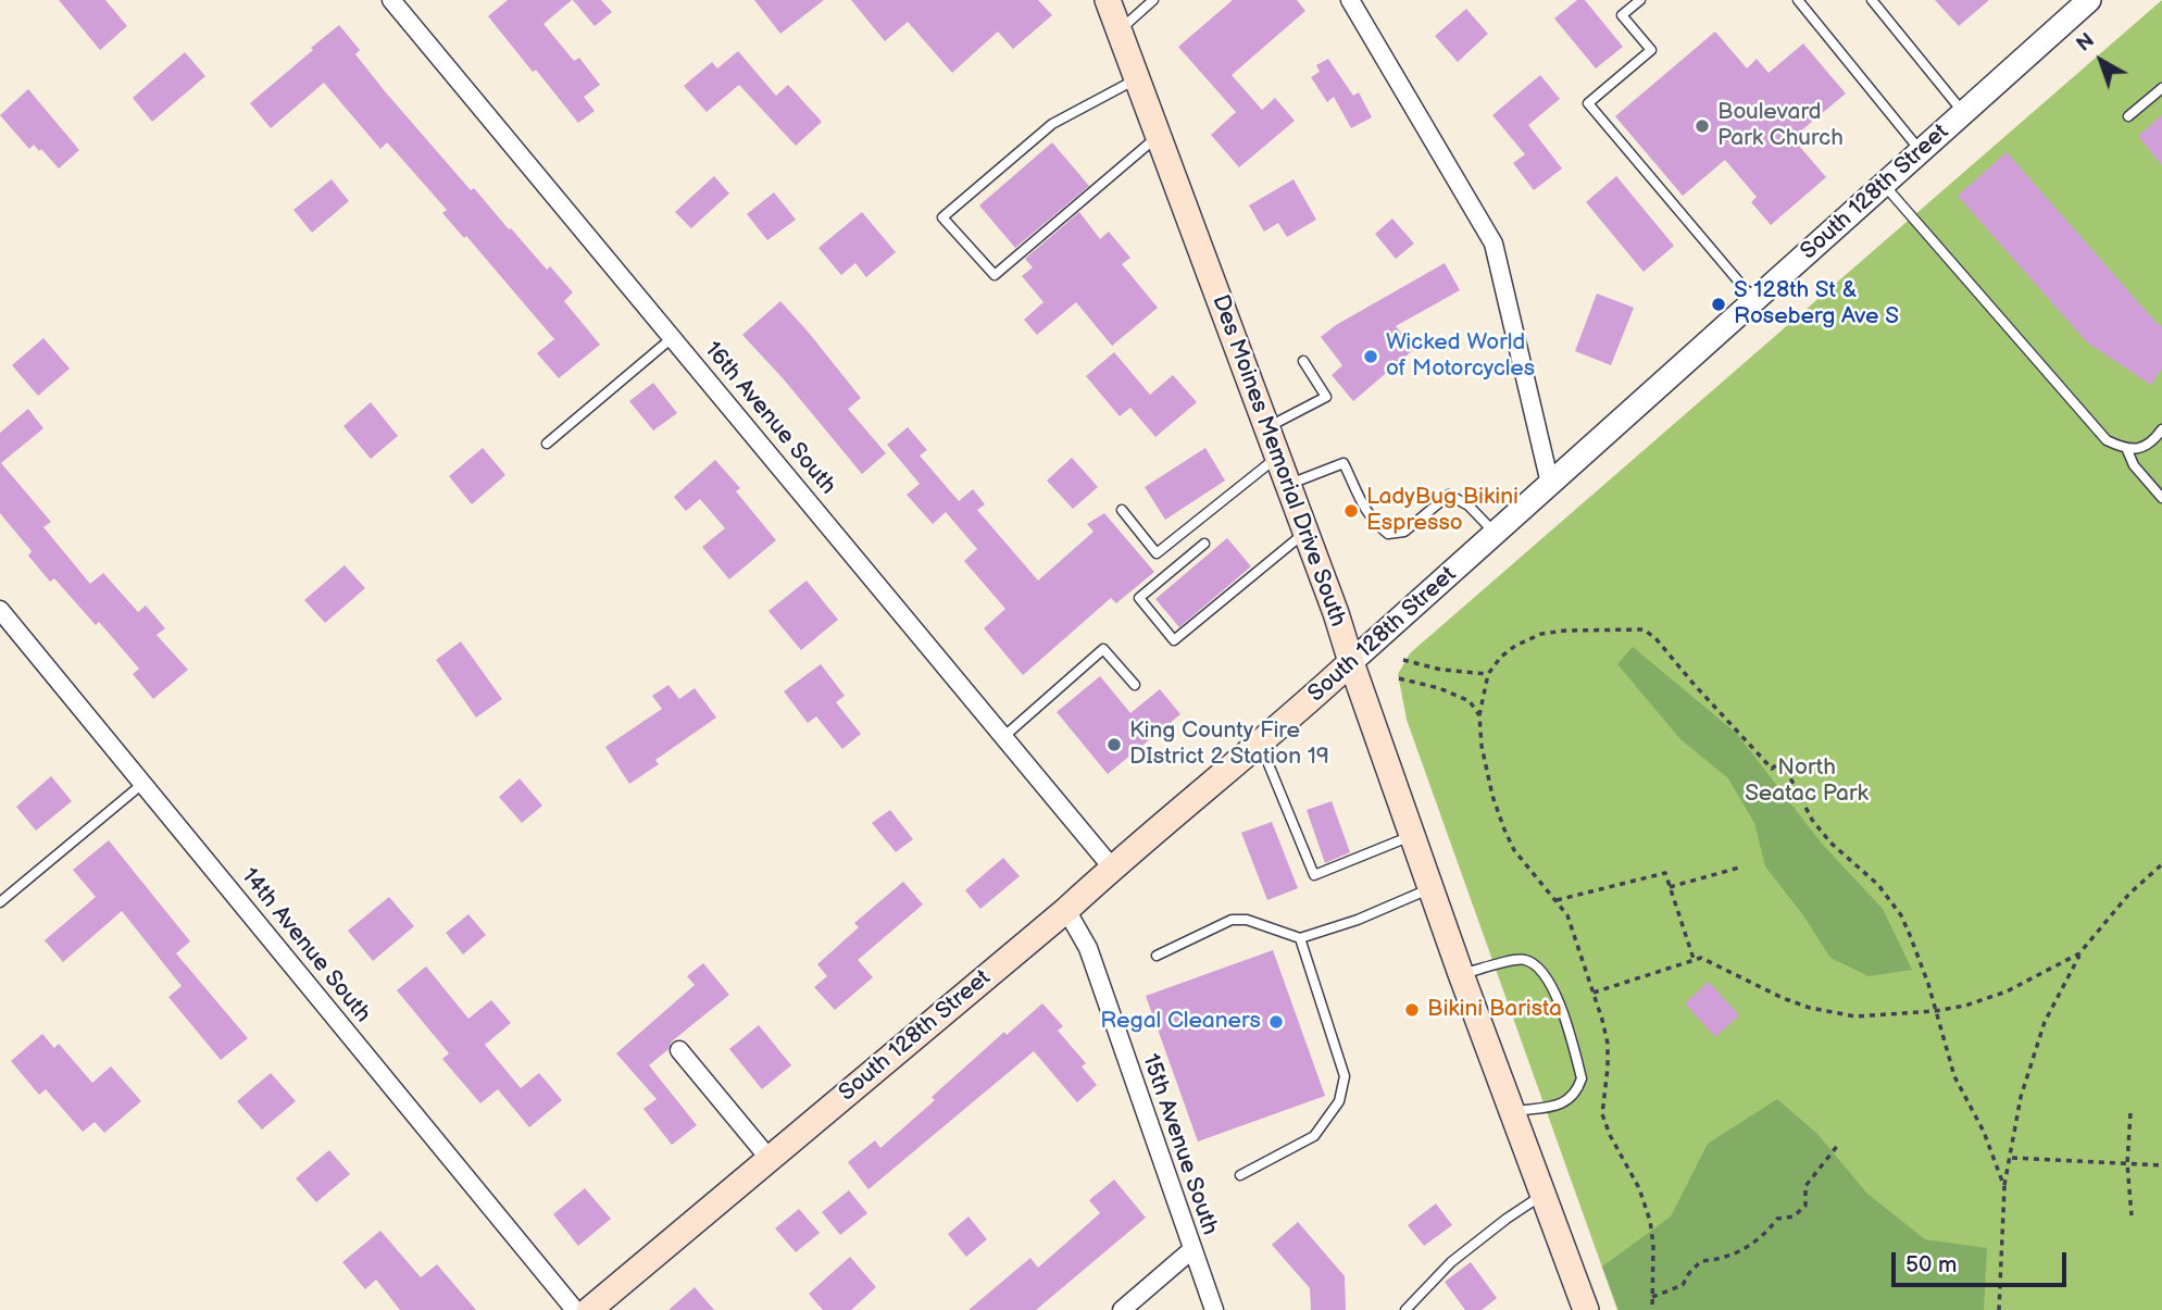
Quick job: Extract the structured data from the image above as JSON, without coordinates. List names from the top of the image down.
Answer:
{
  "streets": {
    "main road": ["South 128th Street", "Des Moines Memorial Drive South"],
    "street": ["16th Avenue South", "14th Avenue South", "15th Avenue South"]
  },
  "crossings": [
    ["South 128th Street", "16th Avenue South"],
    ["South 128th Street", "Des Moines Memorial Drive South"],
    ["South 128th Street", "15th Avenue South"]
  ],
  "parks": ["North Seatac Park"],
  "places": [
    "Boulevard Park Church",
    "S 128th St & Roseberg Ave S",
    "Wicked World of Motorcycles",
    "LadyBug Bikini Espresso",
    "King County Fire DIstrict 2 Station 19",
    "Bikini Barista",
    "Regal Cleaners"
  ],
  "scale_bar": "50 m",
  "north": "top left"
}
